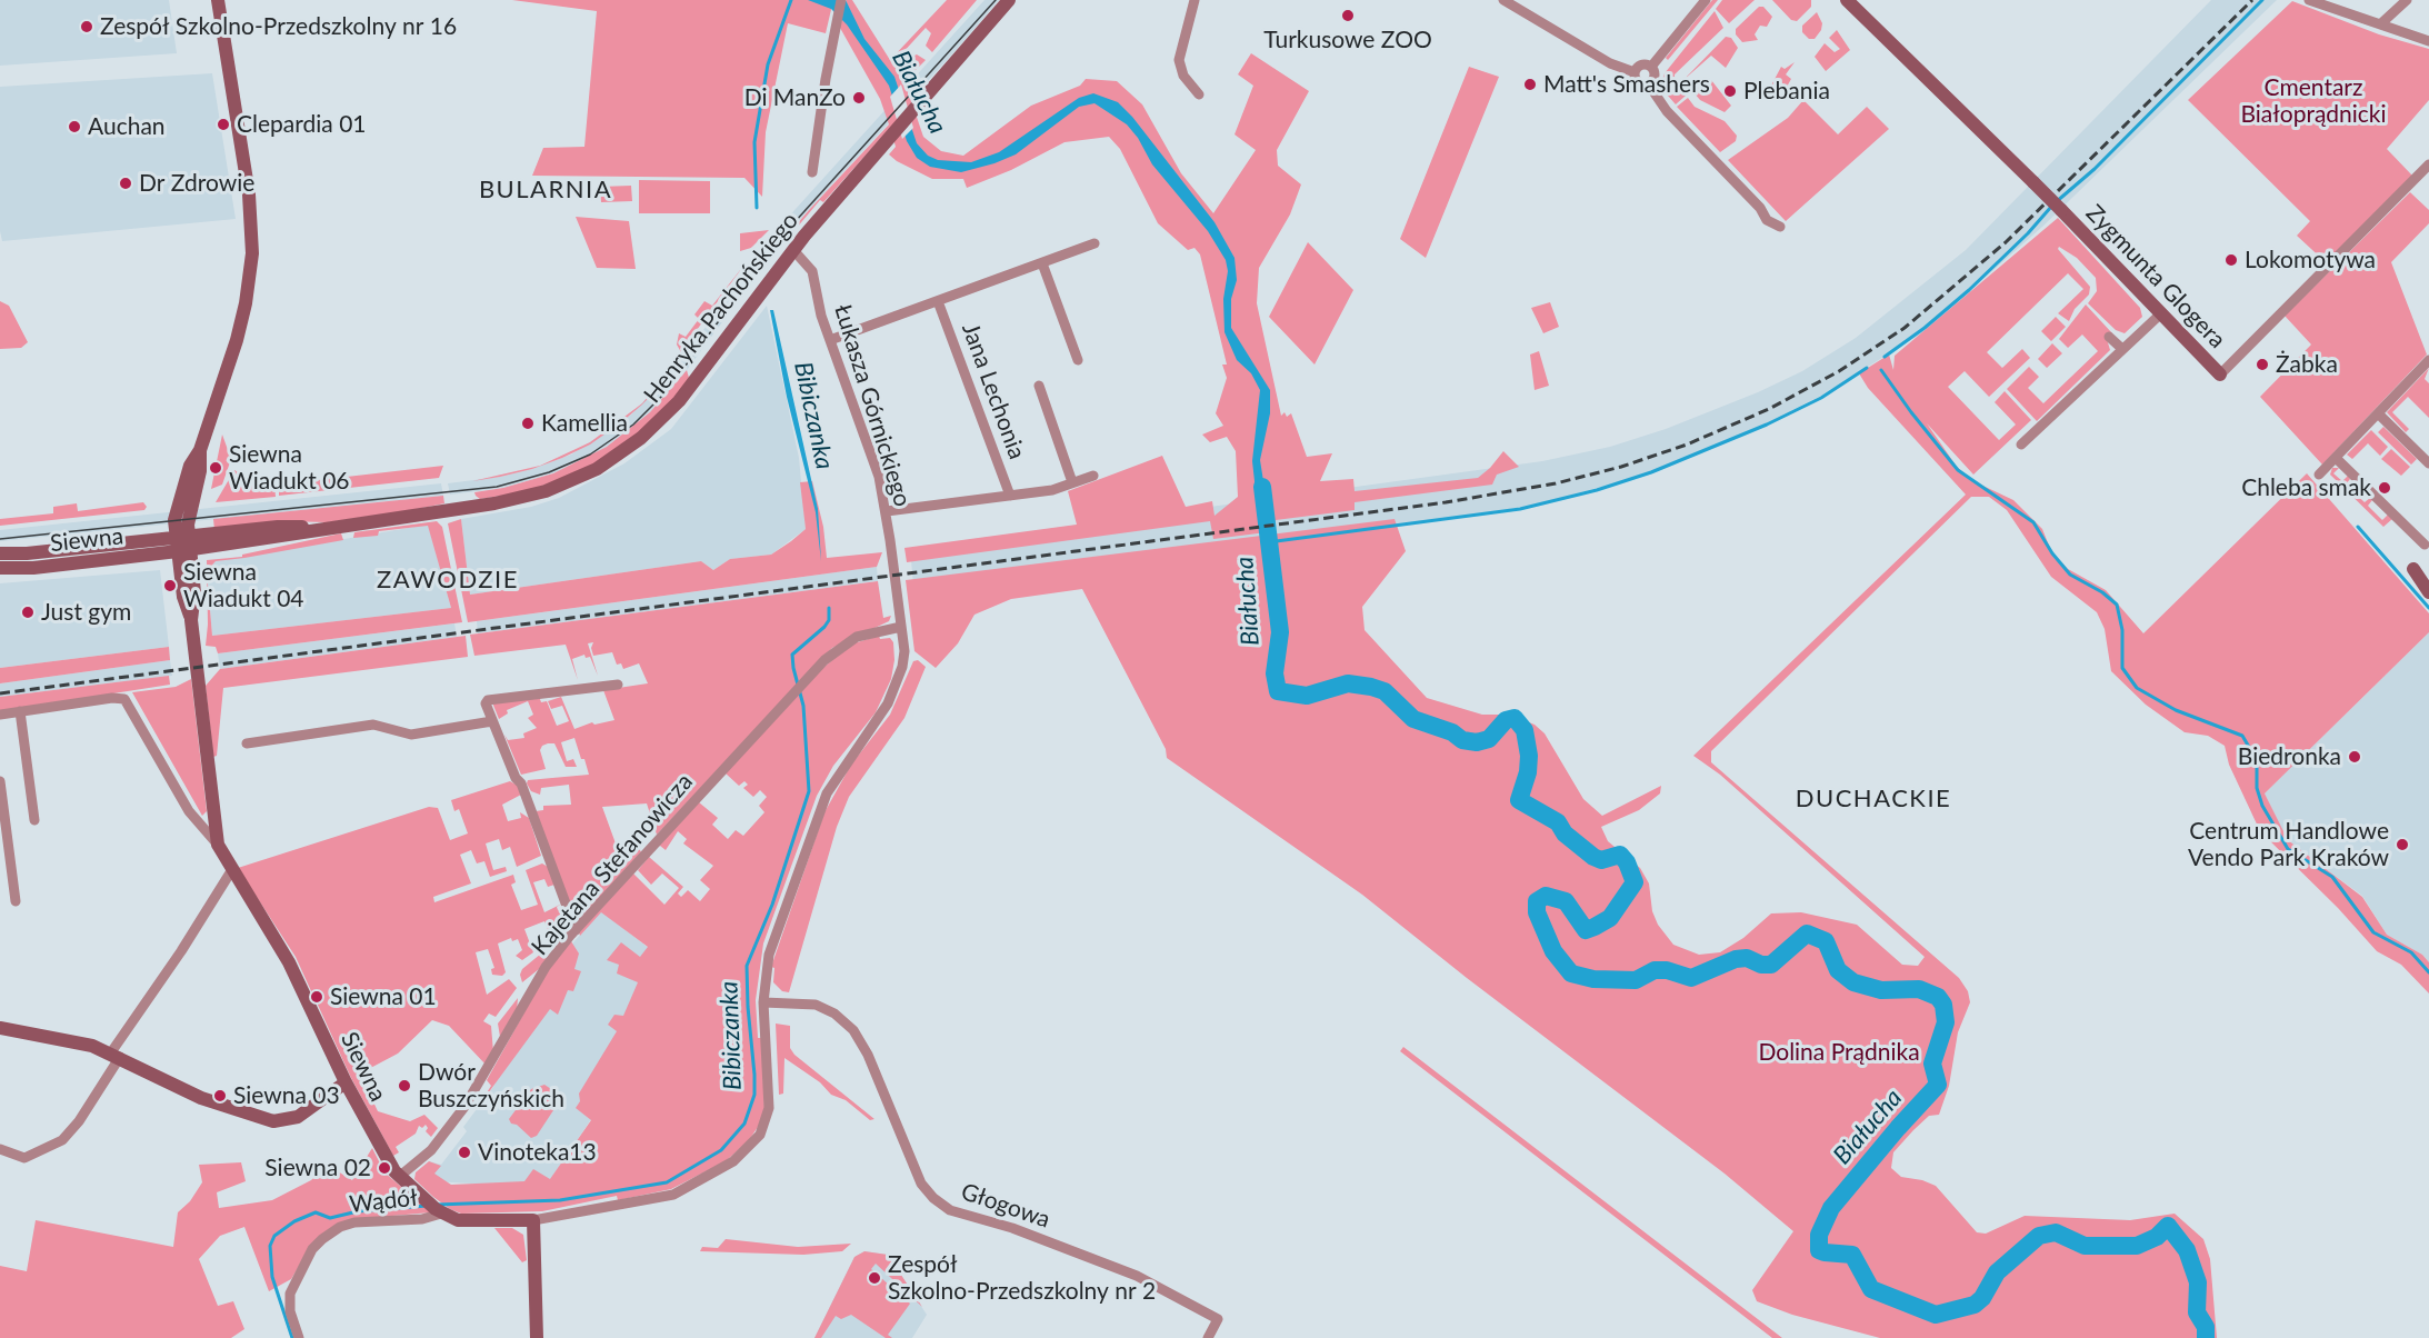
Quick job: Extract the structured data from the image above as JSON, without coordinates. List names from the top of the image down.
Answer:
{
  "streets": {
    "street": [
      "Zygmunta Glogera",
      "Henryka Pachońskiego",
      "Jana Lechonia",
      "Łukasza Górnickiego",
      "Siewna",
      "Kajetana Stefanowicza",
      "Wądół",
      "Głogowa"
    ]
  },
  "crossings": [
    ["Henryka Pachońskiego", "Łukasza Górnickiego"],
    ["Henryka Pachońskiego", "Siewna"],
    ["Łukasza Górnickiego", "Siewna"],
    ["Łukasza Górnickiego", "Kajetana Stefanowicza"],
    ["Łukasza Górnickiego", "Głogowa"],
    ["Siewna", "Kajetana Stefanowicza"],
    ["Siewna", "Wądół"]
  ],
  "districts": ["BULARNIA", "ZAWODZIE", "DUCHACKIE"],
  "water": ["Białucha", "Bibiczanka"],
  "parks": ["Cmentarz Białoprądnicki", "Dolina Prądnika"],
  "places": [
    "Turkusowe ZOO",
    "Zespół Szkolno-Przedszkolny nr 16",
    "Matt's Smashers",
    "Plebania",
    "Di ManZo",
    "Clepardia 01",
    "Auchan",
    "Dr Zdrowie",
    "Lokomotywa",
    "Żabka",
    "Kamellia",
    "Siewna Wiadukt 06",
    "Chleba smak",
    "Siewna Wiadukt 04",
    "Just gym",
    "Biedronka",
    "Centrum Handlowe Vendo Park Kraków",
    "Siewna 01",
    "Dwór Buszczyńskich",
    "Siewna 03",
    "Vinoteka13",
    "Siewna 02",
    "Zespół Szkolno-Przedszkolny nr 2"
  ]
}
